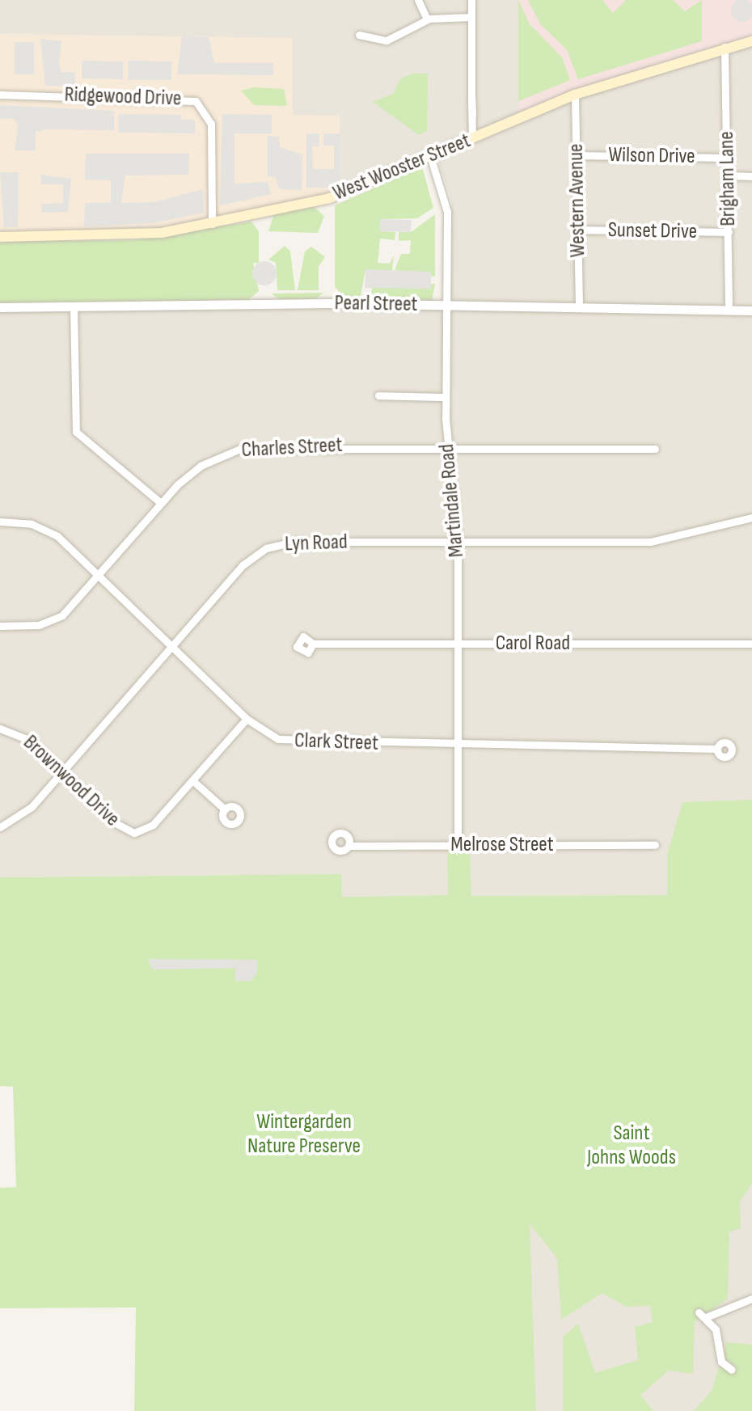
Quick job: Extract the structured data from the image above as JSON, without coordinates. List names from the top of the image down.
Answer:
{
  "streets": {
    "main road": ["West Wooster Street"],
    "street": [
      "Ridgewood Drive",
      "Wilson Drive",
      "Brigham Lane",
      "Western Avenue",
      "Sunset Drive",
      "Pearl Street",
      "Charles Street",
      "Martindale Road",
      "Lyn Road",
      "Carol Road",
      "Clark Street",
      "Brownwood Drive",
      "Melrose Street"
    ]
  },
  "crossings": [
    ["Ridgewood Drive", "West Wooster Street"],
    ["Wilson Drive", "Brigham Lane"],
    ["Wilson Drive", "Western Avenue"],
    ["West Wooster Street", "Brigham Lane"],
    ["West Wooster Street", "Western Avenue"],
    ["West Wooster Street", "Martindale Road"],
    ["Brigham Lane", "Sunset Drive"],
    ["Brigham Lane", "Pearl Street"],
    ["Western Avenue", "Sunset Drive"],
    ["Western Avenue", "Pearl Street"],
    ["Pearl Street", "Martindale Road"],
    ["Charles Street", "Martindale Road"],
    ["Charles Street", "Clark Street"],
    ["Martindale Road", "Lyn Road"],
    ["Martindale Road", "Carol Road"],
    ["Martindale Road", "Clark Street"],
    ["Martindale Road", "Melrose Street"],
    ["Lyn Road", "Clark Street"],
    ["Lyn Road", "Brownwood Drive"],
    ["Clark Street", "Brownwood Drive"]
  ],
  "parks": ["Wintergarden Nature Preserve", "Saint Johns Woods"]
}
